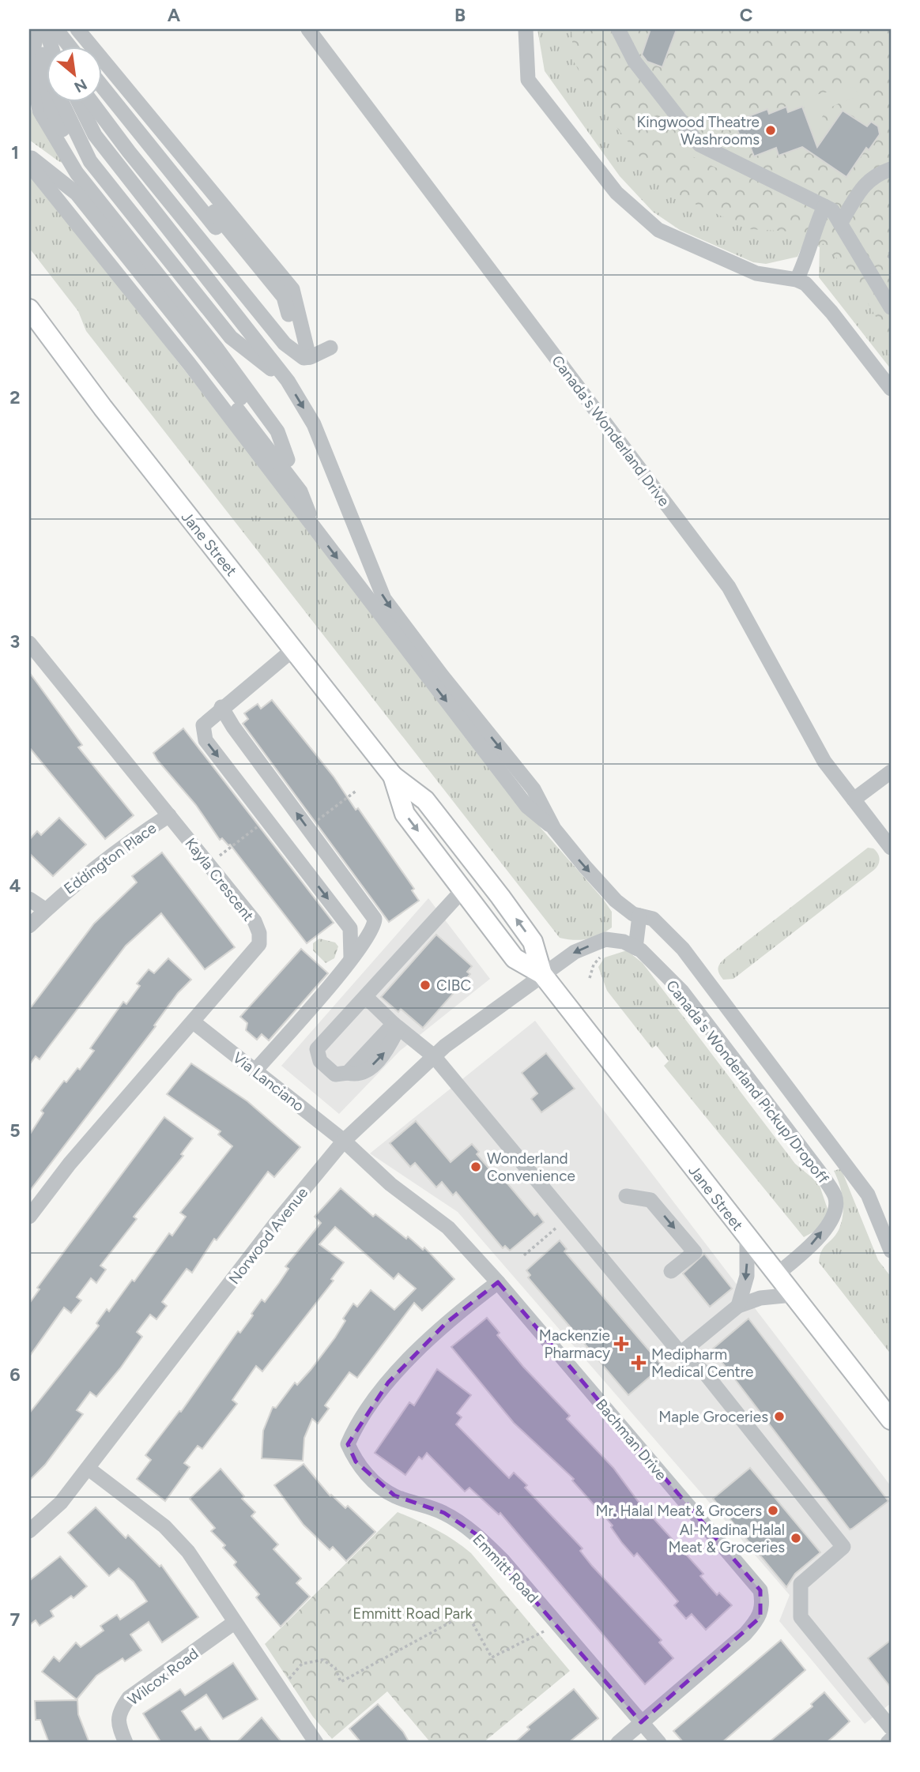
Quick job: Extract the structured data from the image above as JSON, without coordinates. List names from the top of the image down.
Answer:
{
  "streets": {
    "main road": ["Jane Street"],
    "street": [
      "Canada's Wonderland Drive",
      "Eddington Place",
      "Kayla Crescent",
      "Via Lanciano",
      "Canada's Wonderland Pickup/Dropoff",
      "Norwood Avenue",
      "Bachman Drive",
      "Emmitt Road",
      "Wilcox Road"
    ]
  },
  "crossings": [
    ["Jane Street", "Canada's Wonderland Pickup/Dropoff"],
    ["Jane Street", "Norwood Avenue"],
    ["Eddington Place", "Kayla Crescent"],
    ["Kayla Crescent", "Via Lanciano"],
    ["Via Lanciano", "Norwood Avenue"],
    ["Via Lanciano", "Bachman Drive"],
    ["Canada's Wonderland Pickup/Dropoff", "Norwood Avenue"],
    ["Norwood Avenue", "Bachman Drive"],
    ["Bachman Drive", "Emmitt Road"]
  ],
  "parks": ["Emmitt Road Park"],
  "places": {
    "other": [
      "Kingwood Theatre Washrooms",
      "CIBC",
      "Wonderland Convenience",
      "Maple Groceries",
      "Mr. Halal Meat & Grocers",
      "Al-Madina Halal Meat & Groceries"
    ],
    "health": ["Mackenzie Pharmacy", "Medipharm Medical Centre"]
  },
  "north": "bottom right",
  "grid": {
    "columns": ["A", "B", "C"],
    "rows": [
      "1",
      "2",
      "3",
      "4",
      "5",
      "6",
      "7"
    ]
  }
}
